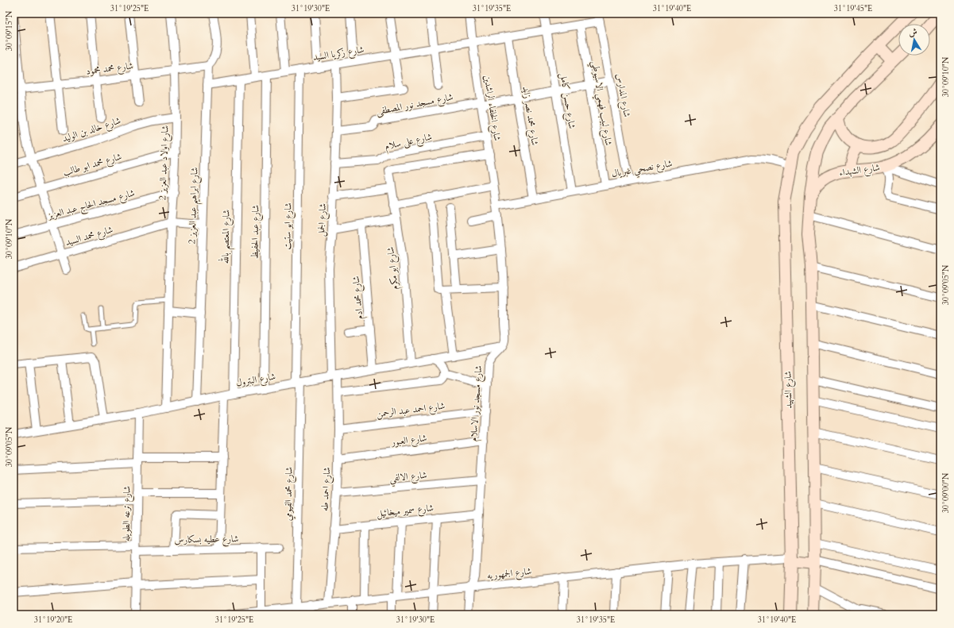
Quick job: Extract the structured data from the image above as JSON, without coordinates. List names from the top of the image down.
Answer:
{
  "streets": {
    "street": [
      "شارع زكريا السيد",
      "شارع محمد محمود",
      "شارع المدارس",
      "شارع حسن كامل",
      "شارع لبيب فهمي الاسيوطي",
      "شارع مسجد نور المصطفى",
      "شارع الخلفاء الراشدين",
      "شارع محمد نصر زايد",
      "شارع خالد بن الوليد",
      "شارع على سلام",
      "شارع اولاد عبد العزيز 2",
      "شارع محمد ابو طالب",
      "شارع نصحي غبريال",
      "شارع الشهداء",
      "شارع مسجد الحاج عبد العزيز",
      "شارع ابراهيم عبد العزيز 2",
      "شارع الجمل",
      "شارع ابو ستيت",
      "شارع عبد الحفيظ",
      "شارع محمد السيد",
      "شارع المعتصم بالله",
      "شارع ابو مكرم",
      "شارع محمد ادم",
      "شارع البترول",
      "شارع الشهيد",
      "شارع مسجد نور الاسلام",
      "شارع احمد عبد الرحمن",
      "شارع العبور",
      "شارع الالفي",
      "شارع احمد طه",
      "شارع محمد الفيومي",
      "شارع سمير ميخائيل",
      "شارع ترعه الطويله",
      "شارع عطيه بسكارس",
      "شارع الجمهوريه"
    ]
  },
  "crossings": [
    ["شارع زكريا السيد", "شارع المدارس"],
    ["شارع زكريا السيد", "شارع حسن كامل"],
    ["شارع زكريا السيد", "شارع لبيب فهمي الاسيوطي"],
    ["شارع زكريا السيد", "شارع الخلفاء الراشدين"],
    ["شارع زكريا السيد", "شارع محمد نصر زايد"],
    ["شارع زكريا السيد", "شارع ابراهيم عبد العزيز 2"],
    ["شارع زكريا السيد", "شارع الجمل"],
    ["شارع زكريا السيد", "شارع ابو ستيت"],
    ["شارع زكريا السيد", "شارع عبد الحفيظ"],
    ["شارع زكريا السيد", "شارع المعتصم بالله"],
    ["شارع محمد محمود", "شارع اولاد عبد العزيز 2"],
    ["شارع محمد محمود", "شارع ابراهيم عبد العزيز 2"],
    ["شارع المدارس", "شارع مسجد نور المصطفى"],
    ["شارع المدارس", "شارع نصحي غبريال"],
    ["شارع حسن كامل", "شارع مسجد نور المصطفى"],
    ["شارع حسن كامل", "شارع نصحي غبريال"],
    ["شارع لبيب فهمي الاسيوطي", "شارع مسجد نور المصطفى"],
    ["شارع لبيب فهمي الاسيوطي", "شارع نصحي غبريال"],
    ["شارع مسجد نور المصطفى", "شارع الخلفاء الراشدين"],
    ["شارع مسجد نور المصطفى", "شارع محمد نصر زايد"],
    ["شارع مسجد نور المصطفى", "شارع الجمل"],
    ["شارع الخلفاء الراشدين", "شارع على سلام"],
    ["شارع الخلفاء الراشدين", "شارع نصحي غبريال"],
    ["شارع الخلفاء الراشدين", "شارع ابو مكرم"],
    ["شارع محمد نصر زايد", "شارع نصحي غبريال"],
    ["شارع خالد بن الوليد", "شارع اولاد عبد العزيز 2"],
    ["شارع على سلام", "شارع الجمل"],
    ["شارع اولاد عبد العزيز 2", "شارع محمد ابو طالب"],
    ["شارع اولاد عبد العزيز 2", "شارع مسجد الحاج عبد العزيز"],
    ["شارع اولاد عبد العزيز 2", "شارع محمد السيد"],
    ["شارع اولاد عبد العزيز 2", "شارع البترول"],
    ["شارع نصحي غبريال", "شارع الشهيد"],
    ["شارع ابراهيم عبد العزيز 2", "شارع البترول"],
    ["شارع الجمل", "شارع البترول"],
    ["شارع الجمل", "شارع احمد طه"],
    ["شارع ابو ستيت", "شارع البترول"],
    ["شارع ابو ستيت", "شارع محمد الفيومي"],
    ["شارع عبد الحفيظ", "شارع البترول"],
    ["شارع المعتصم بالله", "شارع البترول"],
    ["شارع ابو مكرم", "شارع البترول"],
    ["شارع محمد ادم", "شارع البترول"],
    ["شارع البترول", "شارع مسجد نور الاسلام"],
    ["شارع البترول", "شارع احمد طه"],
    ["شارع البترول", "شارع محمد الفيومي"],
    ["شارع البترول", "شارع ترعه الطويله"],
    ["شارع الشهيد", "شارع الجمهوريه"],
    ["شارع مسجد نور الاسلام", "شارع احمد عبد الرحمن"],
    ["شارع مسجد نور الاسلام", "شارع العبور"],
    ["شارع مسجد نور الاسلام", "شارع الالفي"],
    ["شارع مسجد نور الاسلام", "شارع سمير ميخائيل"],
    ["شارع مسجد نور الاسلام", "شارع الجمهوريه"],
    ["شارع احمد عبد الرحمن", "شارع احمد طه"],
    ["شارع العبور", "شارع احمد طه"],
    ["شارع الالفي", "شارع احمد طه"],
    ["شارع احمد طه", "شارع سمير ميخائيل"],
    ["شارع احمد طه", "شارع الجمهوريه"],
    ["شارع محمد الفيومي", "شارع الجمهوريه"],
    ["شارع ترعه الطويله", "شارع عطيه بسكارس"]
  ],
  "north": "top",
  "coordinates": [
    "31°19'25\"E",
    "31°19'30\"E",
    "31°19'35\"E",
    "31°19'40\"E",
    "31°19'45\"E",
    "30°09'15\"N",
    "30°09'10\"N",
    "30°09'05\"N",
    "30°09'00\"N",
    "31°19'20\"E"
  ]
}
